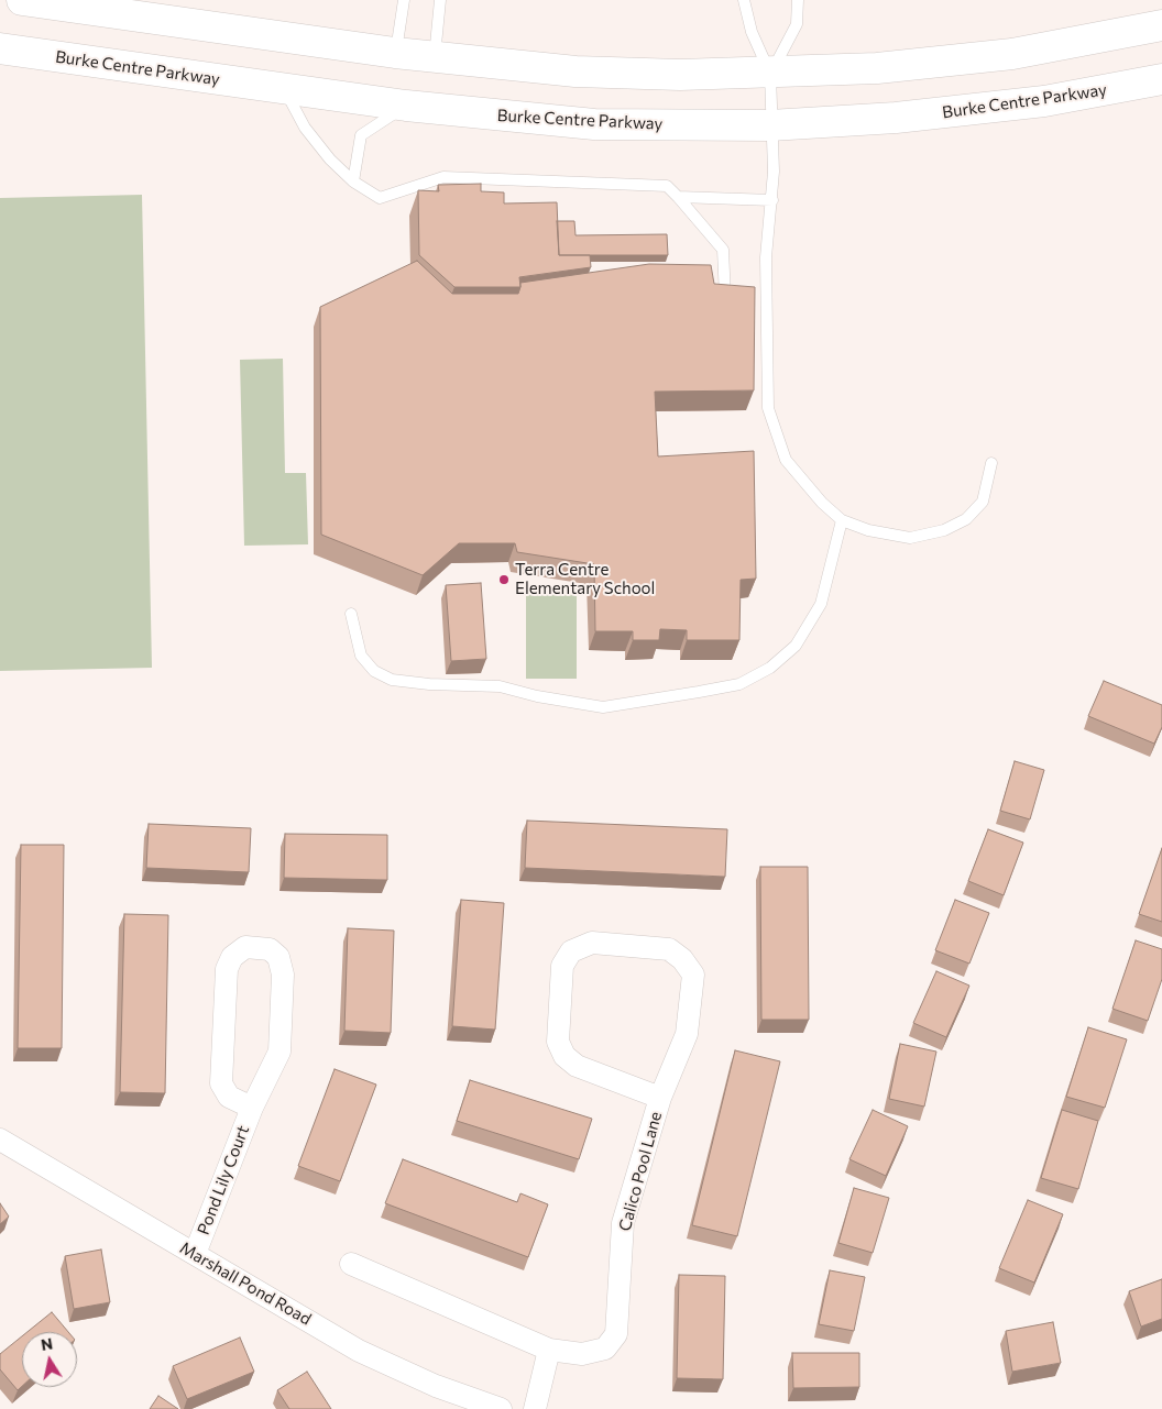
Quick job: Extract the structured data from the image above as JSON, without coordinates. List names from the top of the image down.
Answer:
{
  "streets": {
    "main road": ["Burke Centre Parkway"],
    "street": ["Calico Pool Lane", "Pond Lily Court", "Marshall Pond Road"]
  },
  "crossings": [
    ["Pond Lily Court", "Marshall Pond Road"]
  ],
  "places": ["Terra Centre Elementary School"],
  "north": "top"
}
